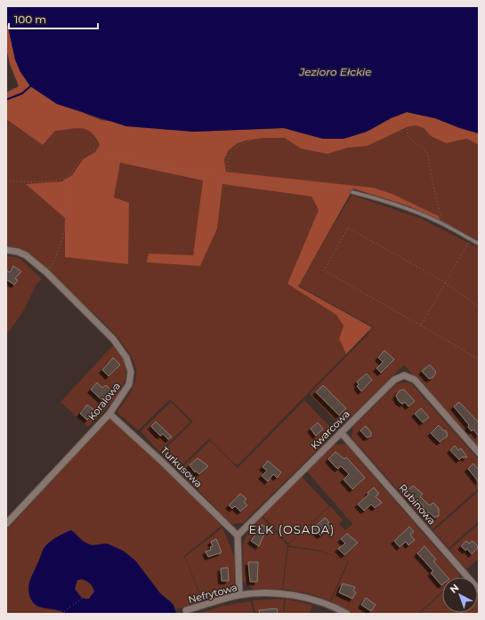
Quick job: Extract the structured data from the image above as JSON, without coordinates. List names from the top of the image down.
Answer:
{
  "streets": {
    "street": [
      "Koralowa",
      "Kwarcowa",
      "Turkusowa",
      "Rubinowa",
      "Nefrytowa"
    ]
  },
  "crossings": [
    ["Koralowa", "Turkusowa"],
    ["Kwarcowa", "Turkusowa"],
    ["Kwarcowa", "Rubinowa"]
  ],
  "districts": ["EŁK (OSADA)"],
  "water": ["Jezioro Ełckie"],
  "scale_bar": "100 m",
  "north": "top left"
}
